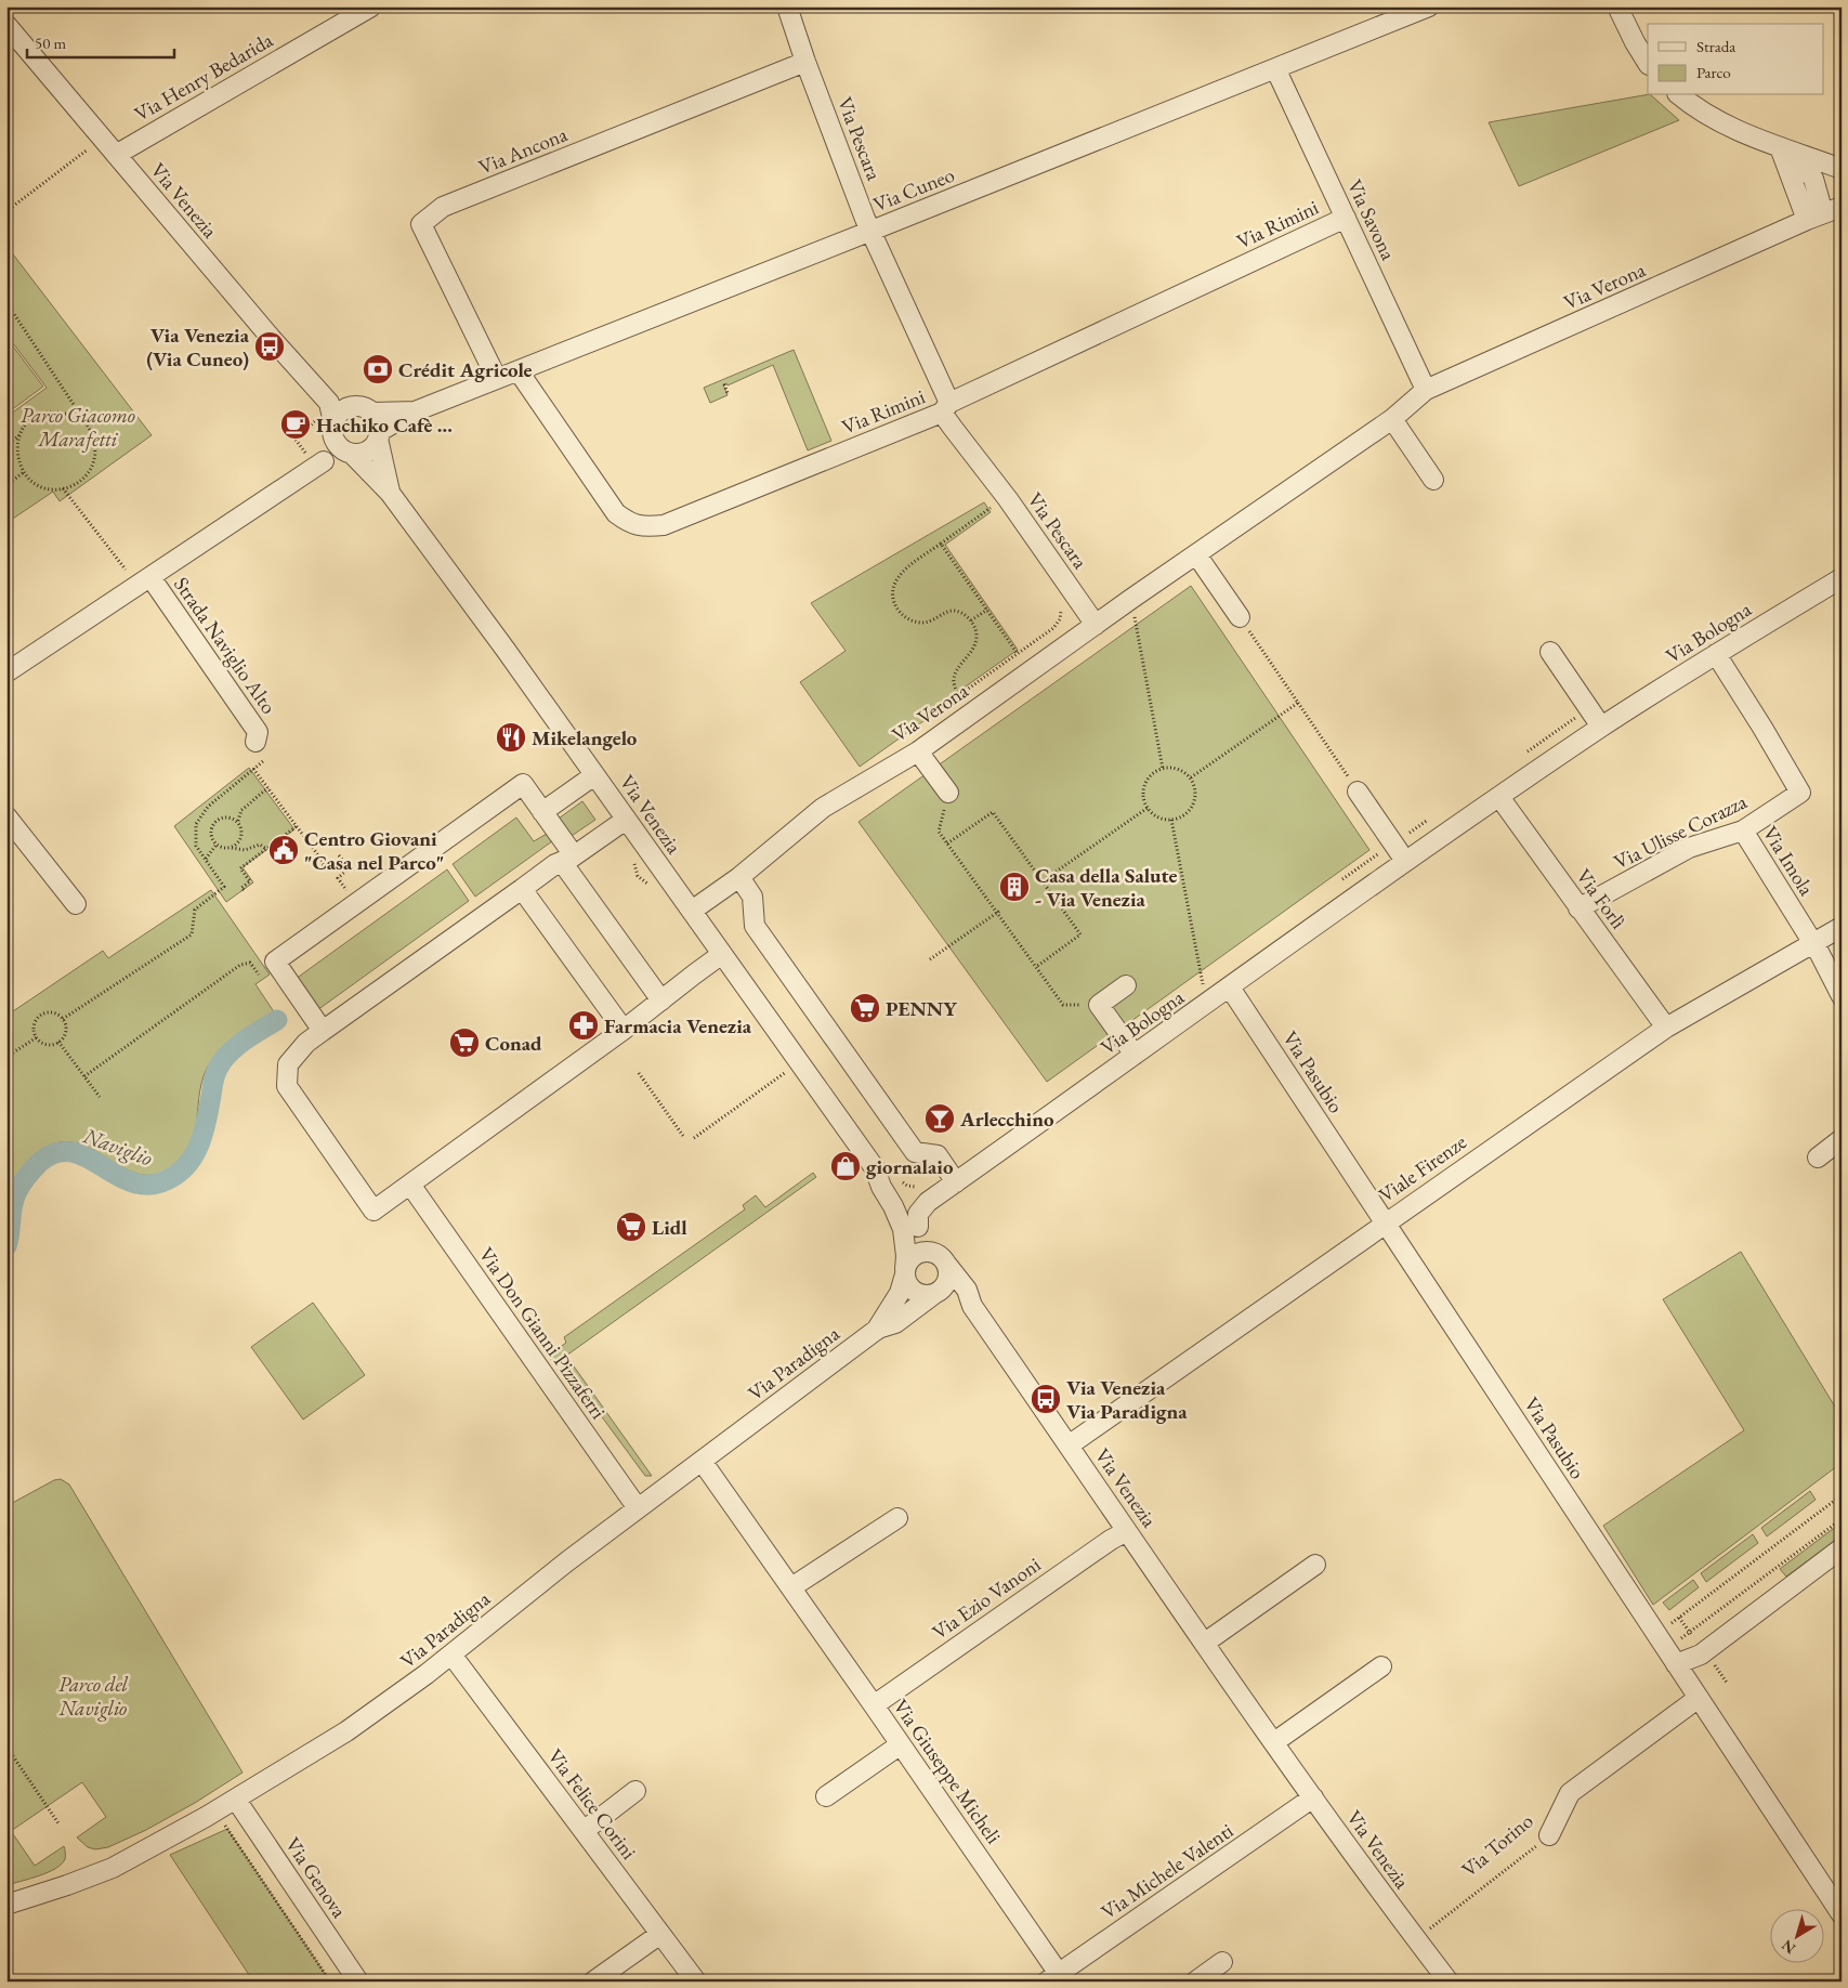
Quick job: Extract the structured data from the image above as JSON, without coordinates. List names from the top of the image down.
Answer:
{
  "streets": {
    "street": [
      "Via Henry Bedarida",
      "Via Pescara",
      "Via Ancona",
      "Via Cuneo",
      "Via Venezia",
      "Via Savona",
      "Via Rimini",
      "Via Verona",
      "Via Bologna",
      "Strada Naviglio Alto",
      "Via Ulisse Corazza",
      "Via Imola",
      "Via Forlì",
      "Via Pasubio",
      "Viale Firenze",
      "Via Don Gianni Pizzaferri",
      "Via Paradigna",
      "Via Ezio Vanoni",
      "Via Giuseppe Micheli",
      "Via Felice Corini",
      "Via Torino",
      "Via Michele Valenti",
      "Via Genova"
    ]
  },
  "crossings": [
    ["Via Henry Bedarida", "Via Venezia"],
    ["Via Pescara", "Via Ancona"],
    ["Via Pescara", "Via Cuneo"],
    ["Via Pescara", "Via Rimini"],
    ["Via Pescara", "Via Verona"],
    ["Via Ancona", "Via Cuneo"],
    ["Via Cuneo", "Via Venezia"],
    ["Via Cuneo", "Via Savona"],
    ["Via Cuneo", "Via Rimini"],
    ["Via Cuneo", "Strada Naviglio Alto"],
    ["Via Venezia", "Via Verona"],
    ["Via Venezia", "Via Bologna"],
    ["Via Venezia", "Strada Naviglio Alto"],
    ["Via Venezia", "Viale Firenze"],
    ["Via Venezia", "Via Paradigna"],
    ["Via Venezia", "Via Ezio Vanoni"],
    ["Via Venezia", "Via Torino"],
    ["Via Venezia", "Via Michele Valenti"],
    ["Via Savona", "Via Rimini"],
    ["Via Savona", "Via Verona"],
    ["Via Bologna", "Via Ulisse Corazza"],
    ["Via Bologna", "Via Forlì"],
    ["Via Bologna", "Via Pasubio"],
    ["Via Ulisse Corazza", "Via Imola"],
    ["Via Ulisse Corazza", "Via Forlì"],
    ["Via Imola", "Viale Firenze"],
    ["Via Forlì", "Viale Firenze"],
    ["Via Pasubio", "Viale Firenze"],
    ["Via Pasubio", "Via Torino"],
    ["Via Don Gianni Pizzaferri", "Via Paradigna"],
    ["Via Paradigna", "Via Giuseppe Micheli"],
    ["Via Paradigna", "Via Felice Corini"],
    ["Via Paradigna", "Via Genova"],
    ["Via Ezio Vanoni", "Via Giuseppe Micheli"],
    ["Via Giuseppe Micheli", "Via Michele Valenti"]
  ],
  "water": ["Naviglio"],
  "parks": ["Parco Giacomo Marafetti", "Parco del Naviglio"],
  "places": {
    "bus stop": ["Via Venezia (Via Cuneo)", "Via Venezia Via Paradigna"],
    "bank": ["Crédit Agricole"],
    "cafe": ["Hachiko Cafè ..."],
    "restaurant": ["Mikelangelo"],
    "public building": ["Centro Giovani \"Casa nel Parco\""],
    "building": ["Casa della Salute - Via Venezia"],
    "supermarket": ["PENNY", "Conad", "Lidl"],
    "pharmacy": ["Farmacia Venezia"],
    "bar": ["Arlecchino"],
    "shop": ["giornalaio"]
  },
  "legend": ["Strada", "Parco"],
  "scale_bar": "50 m",
  "north": "bottom left"
}
